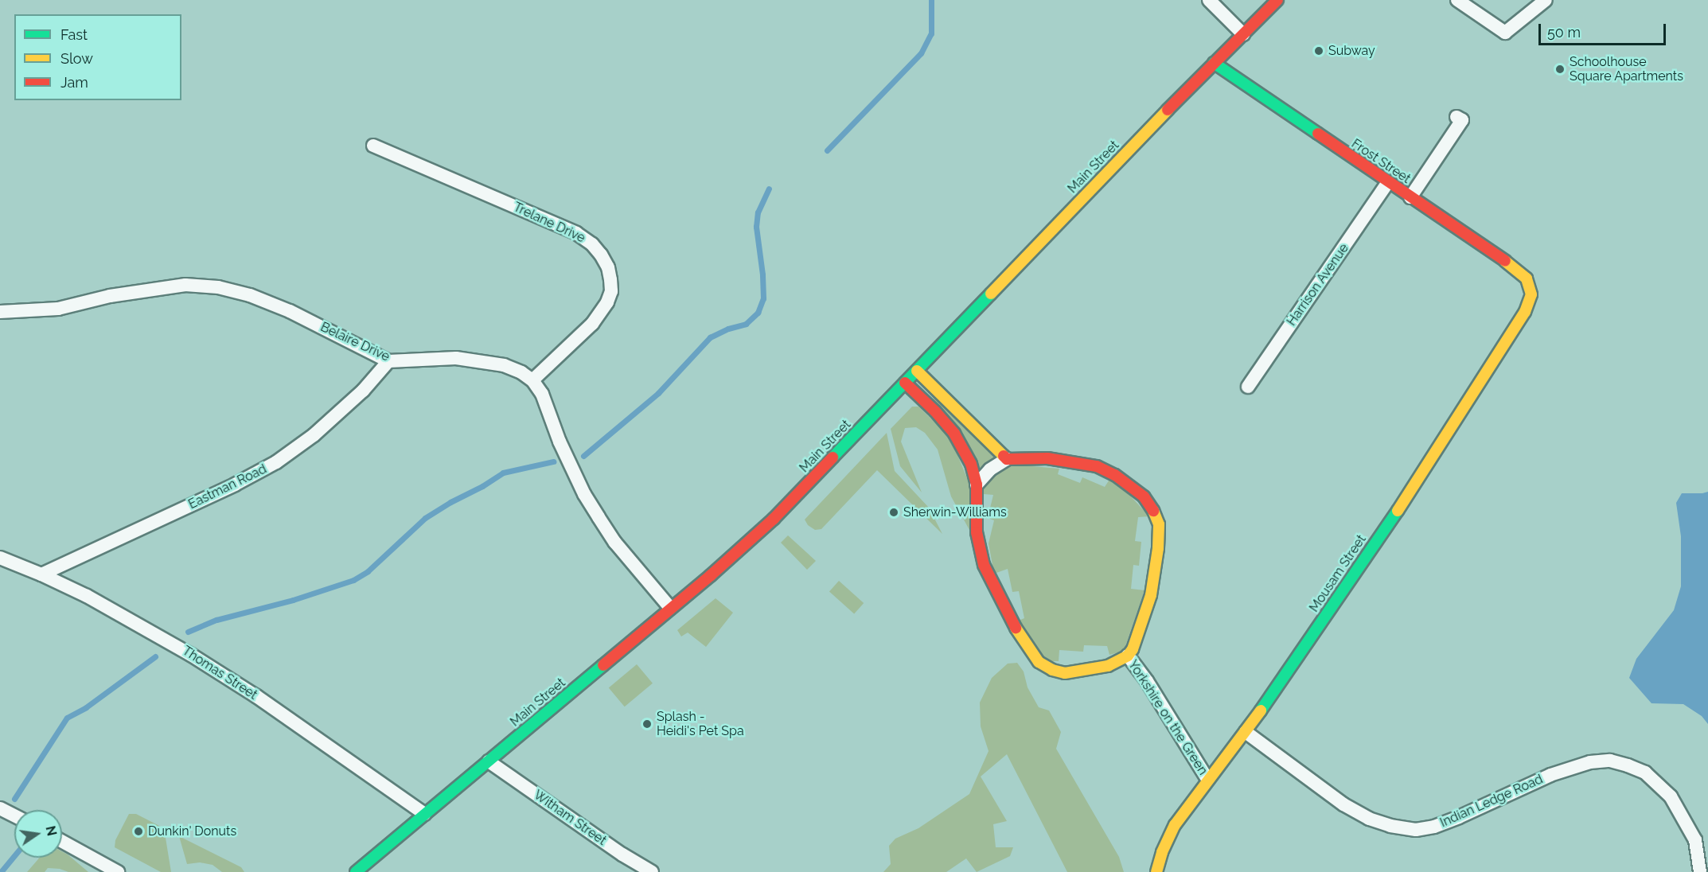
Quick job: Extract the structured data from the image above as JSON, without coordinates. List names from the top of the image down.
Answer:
{
  "streets": {
    "street": [
      "Frost Street",
      "Main Street",
      "Trelane Drive",
      "Harrison Avenue",
      "Belaire Drive",
      "Eastman Road",
      "Mousam Street",
      "Thomas Street",
      "Yorkshire on the Green",
      "Indian Ledge Road",
      "Witham Street"
    ]
  },
  "crossings": [
    ["Frost Street", "Main Street"],
    ["Frost Street", "Harrison Avenue"],
    ["Frost Street", "Mousam Street"],
    ["Main Street", "Belaire Drive"],
    ["Main Street", "Thomas Street"],
    ["Main Street", "Yorkshire on the Green"],
    ["Main Street", "Witham Street"],
    ["Trelane Drive", "Belaire Drive"],
    ["Belaire Drive", "Eastman Road"],
    ["Eastman Road", "Thomas Street"],
    ["Mousam Street", "Yorkshire on the Green"],
    ["Mousam Street", "Indian Ledge Road"]
  ],
  "places": [
    "Subway",
    "Schoolhouse Square Apartments",
    "Sherwin-Williams",
    "Splash - Heidi's Pet Spa",
    "Dunkin' Donuts"
  ],
  "legend": ["Fast", "Slow", "Jam"],
  "scale_bar": "50 m",
  "north": "right"
}
